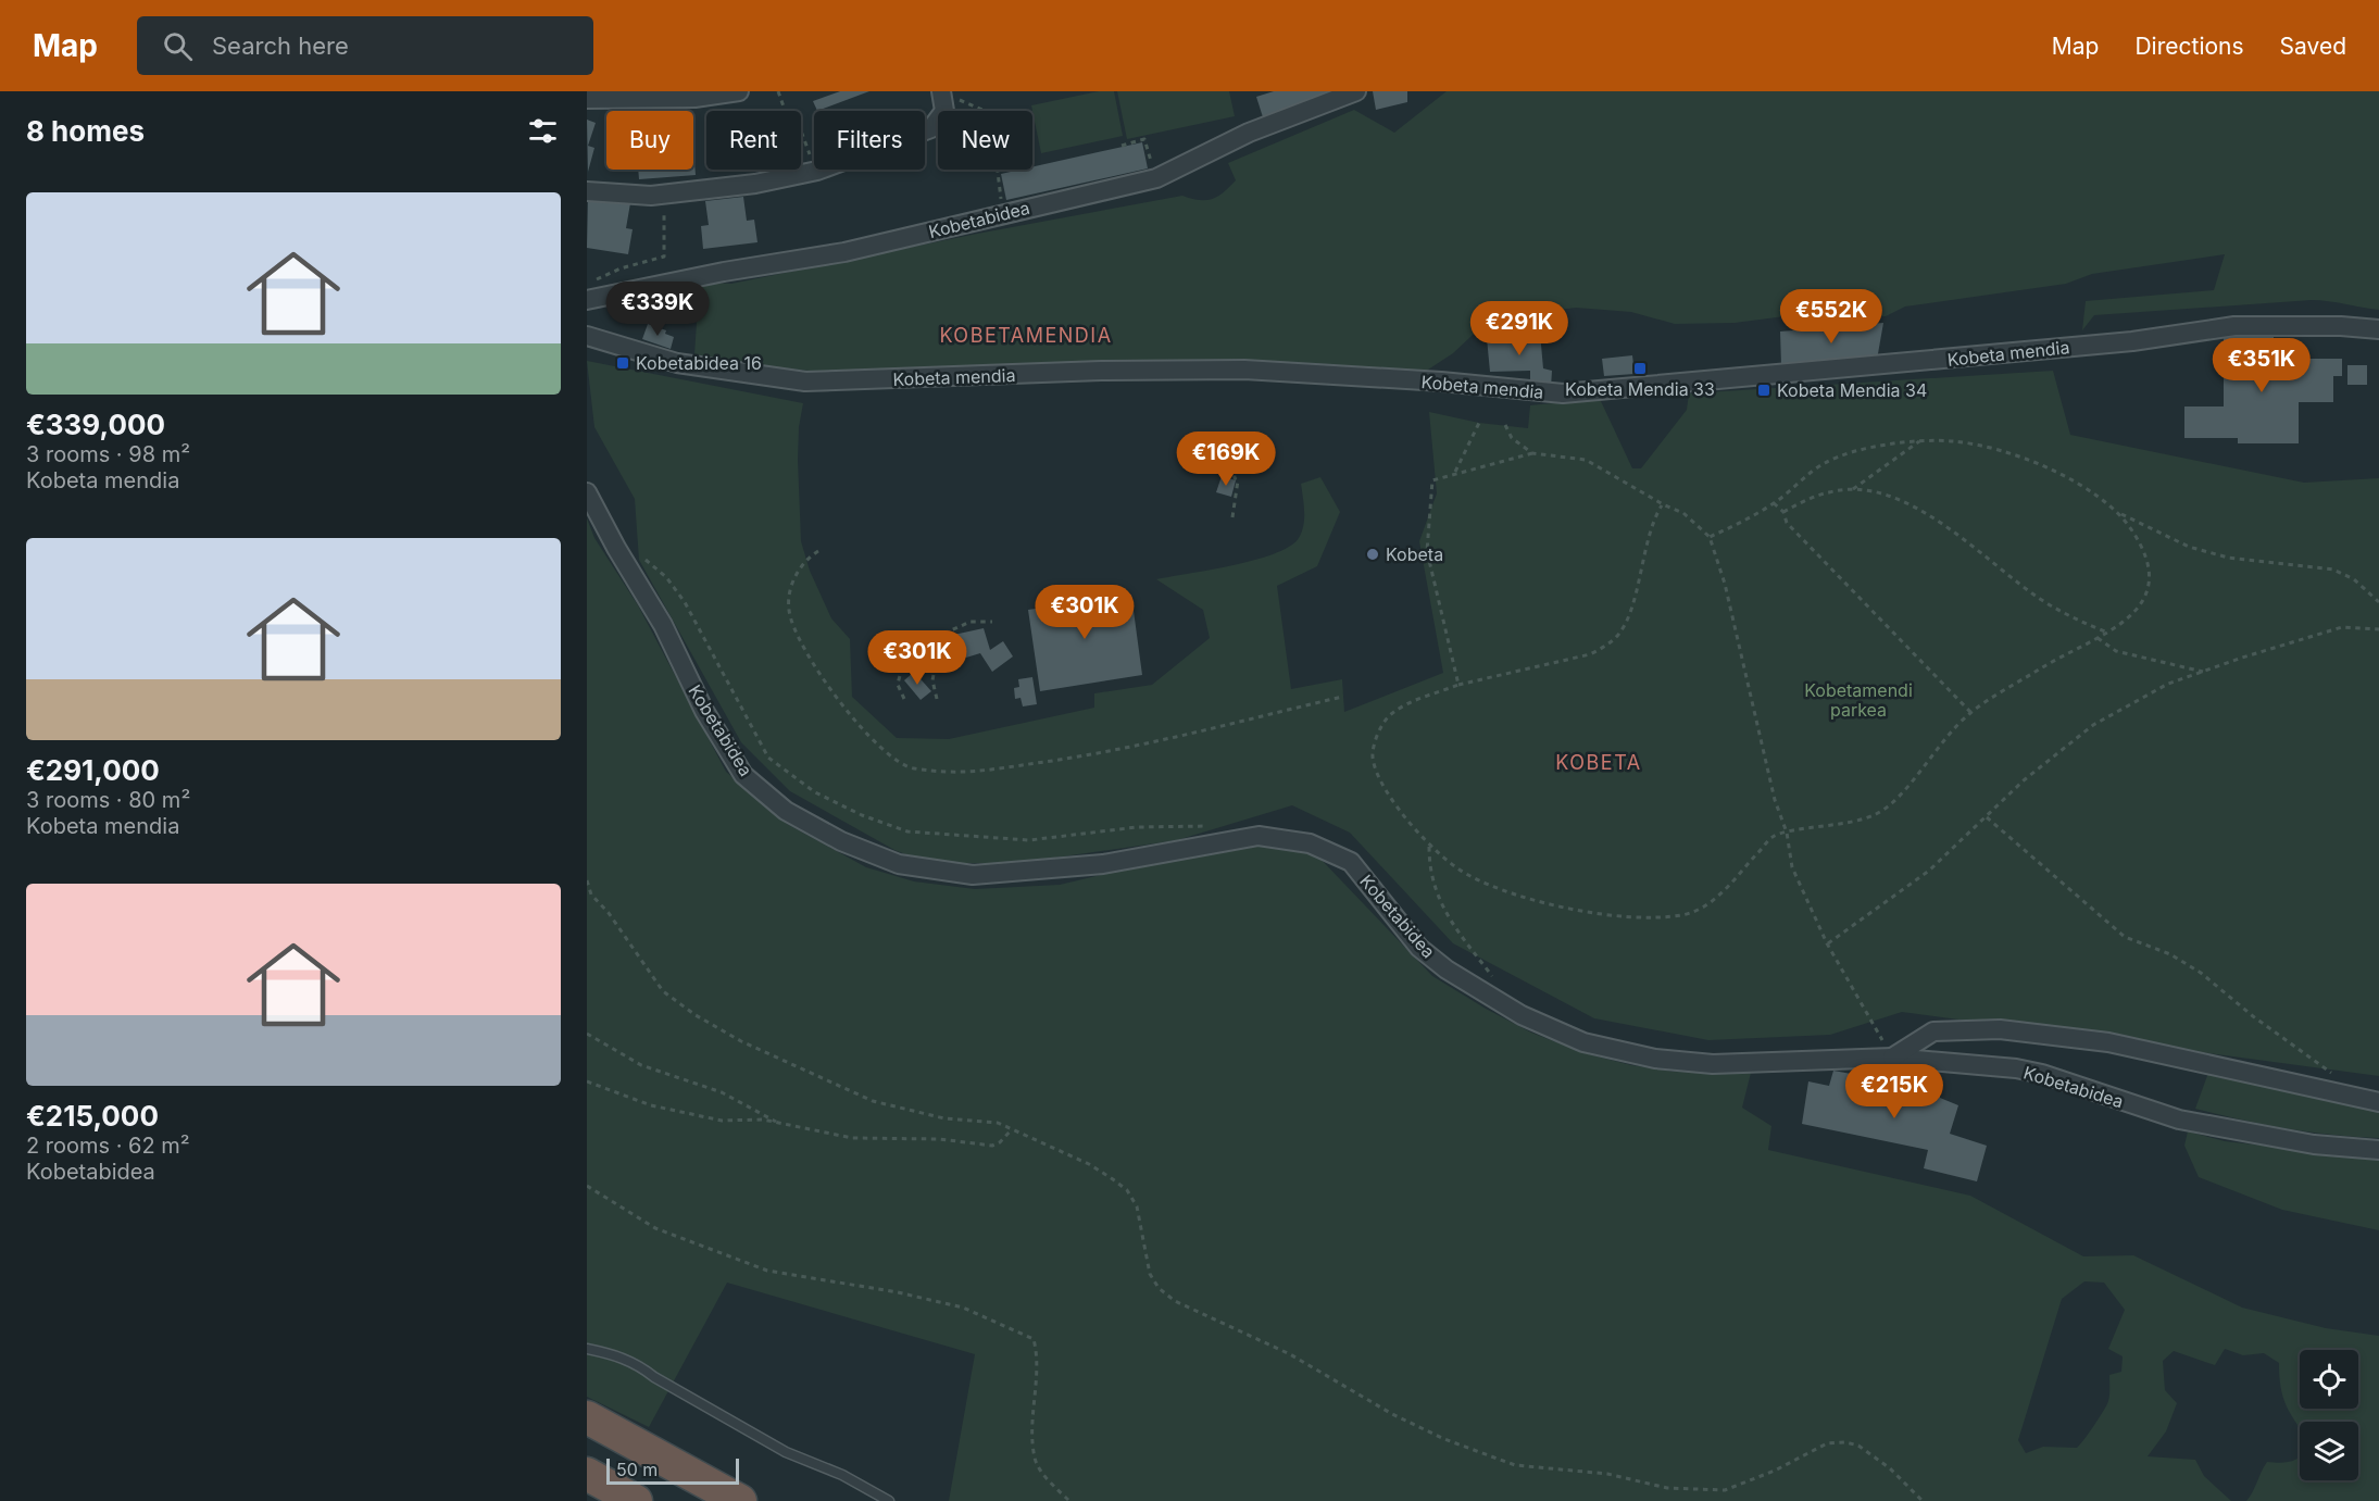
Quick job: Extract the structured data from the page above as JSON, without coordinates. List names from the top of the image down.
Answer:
{
  "streets": {
    "street": ["Kobetabidea", "Kobeta mendia"]
  },
  "districts": ["KOBETAMENDIA", "KOBETA"],
  "parks": ["Kobetamendi parkea"],
  "places": {
    "transit": ["Kobetabidea 16", "Kobeta Mendia 33", "Kobeta Mendia 34"],
    "other": ["Kobeta"]
  },
  "scale_bar": "50 m",
  "page": {
    "header": "Map",
    "search": "Search here",
    "nav": ["Map", "Directions", "Saved"],
    "heading": "8 homes",
    "chip": [
      "Buy",
      "Rent",
      "Filters",
      "New"
    ],
    "list": [
      {
        "name": "€339,000",
        "note": "3 rooms · 98 m² · Kobeta mendia"
      },
      {
        "name": "€291,000",
        "note": "3 rooms · 80 m² · Kobeta mendia"
      },
      {
        "name": "€215,000",
        "note": "2 rooms · 62 m² · Kobetabidea"
      }
    ],
    "price": [
      "€339K",
      "€552K",
      "€291K",
      "€351K",
      "€169K",
      "€301K",
      "€301K",
      "€215K"
    ],
    "scale": "50 m"
  }
}
